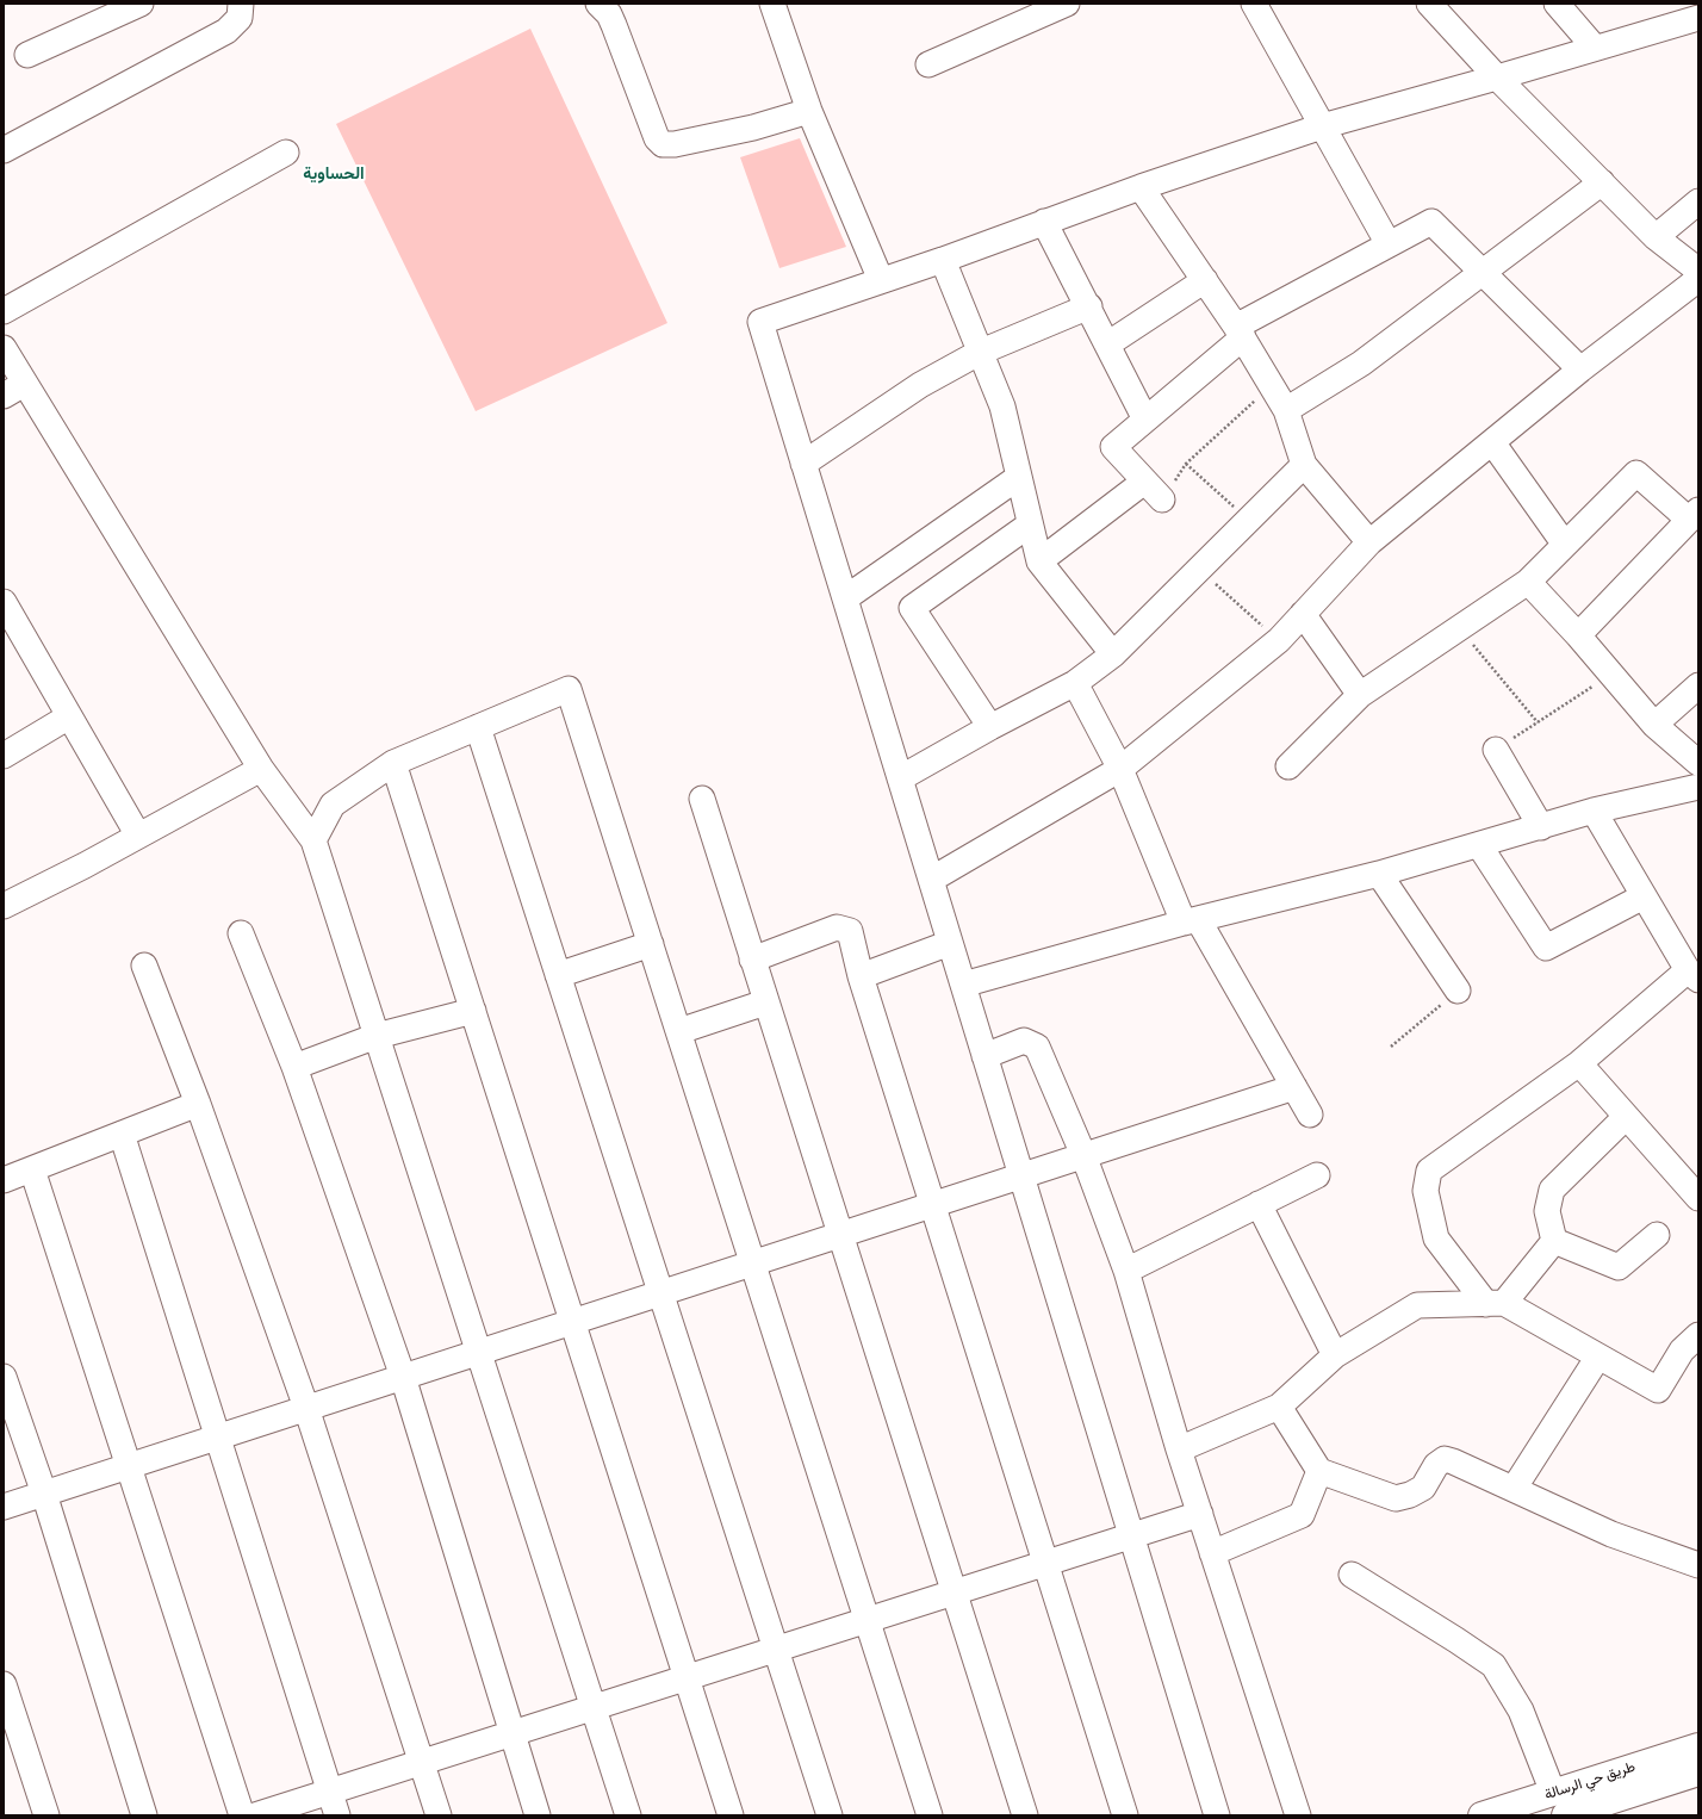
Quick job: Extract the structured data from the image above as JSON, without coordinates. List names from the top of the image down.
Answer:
{
  "streets": {
    "main road": ["طريق حي الرسالة"]
  },
  "districts": ["الحساوية"]
}
